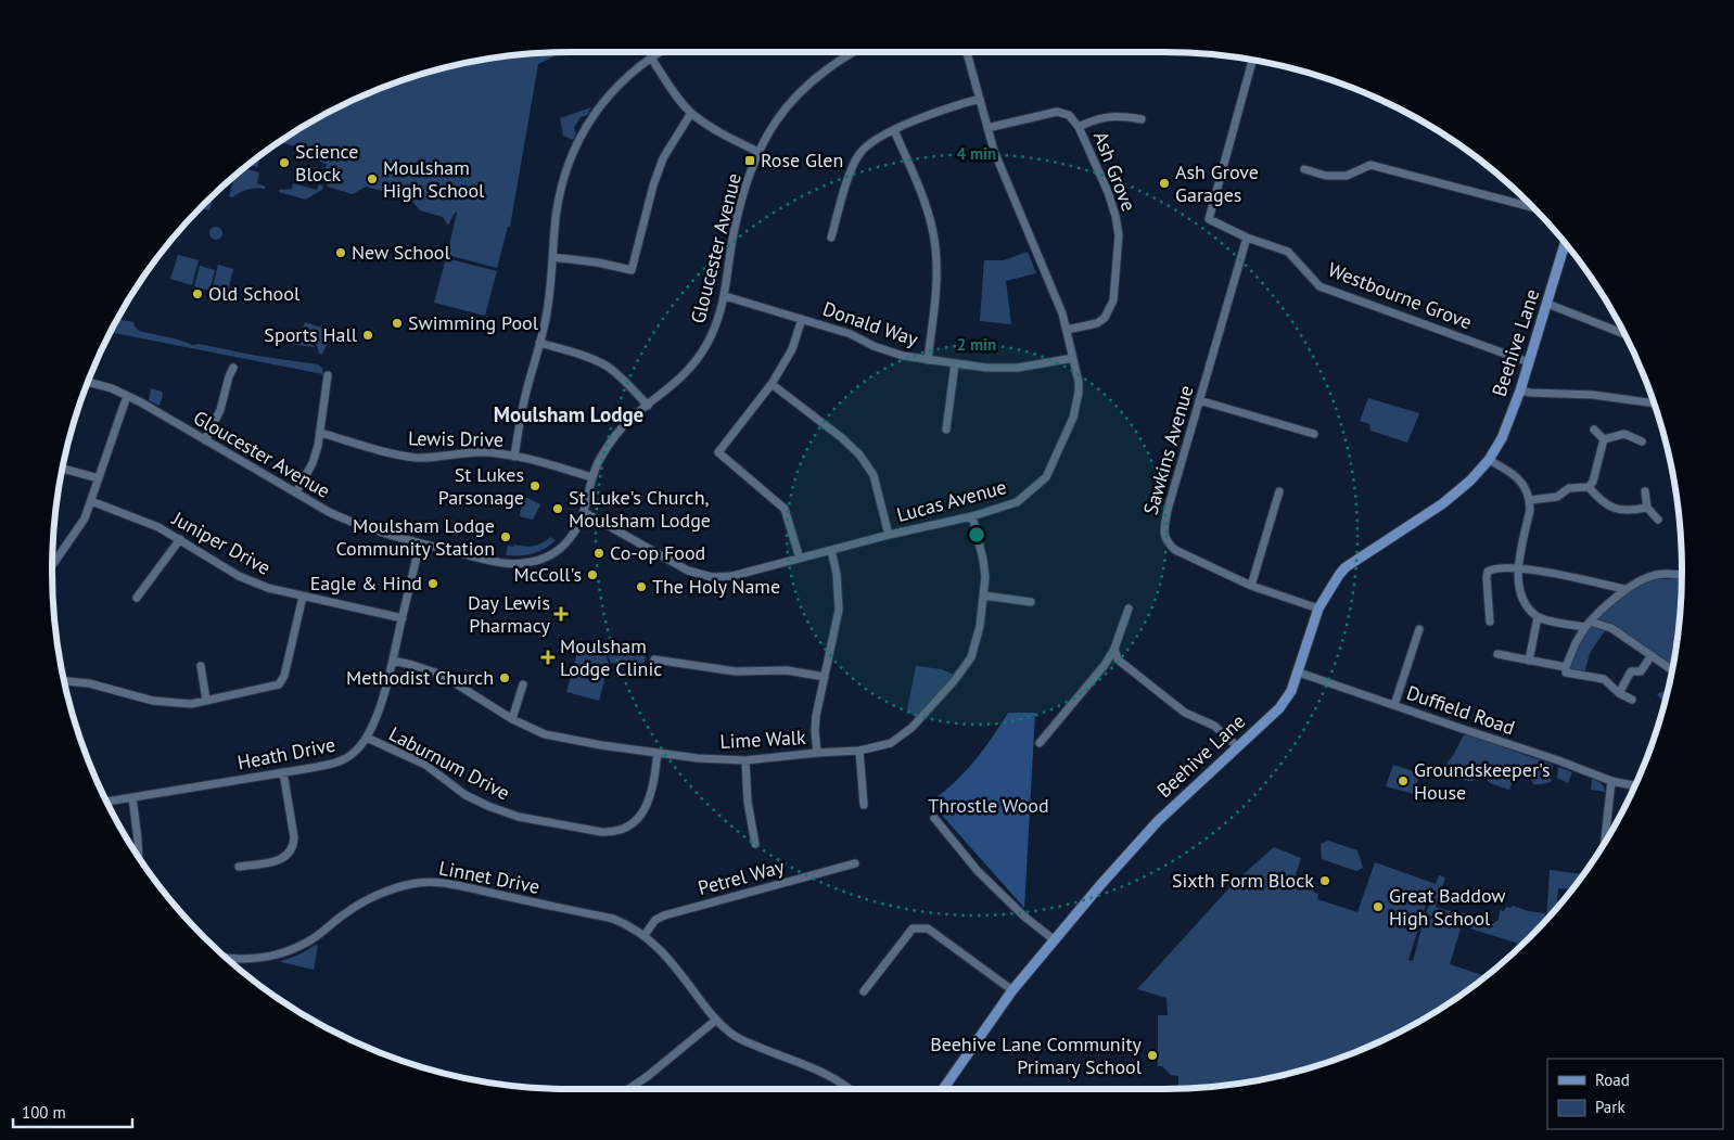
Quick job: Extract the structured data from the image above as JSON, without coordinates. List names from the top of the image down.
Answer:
{
  "streets": {
    "main road": ["Beehive Lane"],
    "street": [
      "Ash Grove",
      "Gloucester Avenue",
      "Westbourne Grove",
      "Donald Way",
      "Lewis Drive",
      "Sawkins Avenue",
      "Lucas Avenue",
      "Juniper Drive",
      "Duffield Road",
      "Lime Walk",
      "Heath Drive",
      "Laburnum Drive",
      "Linnet Drive",
      "Petrel Way"
    ]
  },
  "crossings": [
    ["Ash Grove", "Lucas Avenue"],
    ["Gloucester Avenue", "Donald Way"],
    ["Gloucester Avenue", "Lewis Drive"],
    ["Gloucester Avenue", "Lucas Avenue"],
    ["Gloucester Avenue", "Heath Drive"],
    ["Westbourne Grove", "Beehive Lane"],
    ["Westbourne Grove", "Sawkins Avenue"],
    ["Donald Way", "Lucas Avenue"],
    ["Beehive Lane", "Sawkins Avenue"],
    ["Beehive Lane", "Duffield Road"],
    ["Lucas Avenue", "Lime Walk"],
    ["Juniper Drive", "Heath Drive"],
    ["Lime Walk", "Heath Drive"],
    ["Lime Walk", "Laburnum Drive"],
    ["Heath Drive", "Laburnum Drive"],
    ["Linnet Drive", "Petrel Way"]
  ],
  "districts": ["Moulsham Lodge"],
  "parks": ["Throstle Wood"],
  "places": {
    "transit": ["Rose Glen"],
    "other": [
      "Science Block",
      "Moulsham High School",
      "Ash Grove Garages",
      "New School",
      "Old School",
      "Swimming Pool",
      "Sports Hall",
      "St Lukes Parsonage",
      "St Luke's Church, Moulsham Lodge",
      "Moulsham Lodge Community Station",
      "Co-op Food",
      "McColl's",
      "Eagle & Hind",
      "The Holy Name",
      "Methodist Church",
      "Groundskeeper's House",
      "Sixth Form Block",
      "Great Baddow High School",
      "Beehive Lane Community Primary School"
    ],
    "health": ["Day Lewis Pharmacy", "Moulsham Lodge Clinic"]
  },
  "legend": ["Road", "Park"],
  "scale_bar": "100 m",
  "rings": ["4 min", "2 min"]
}
